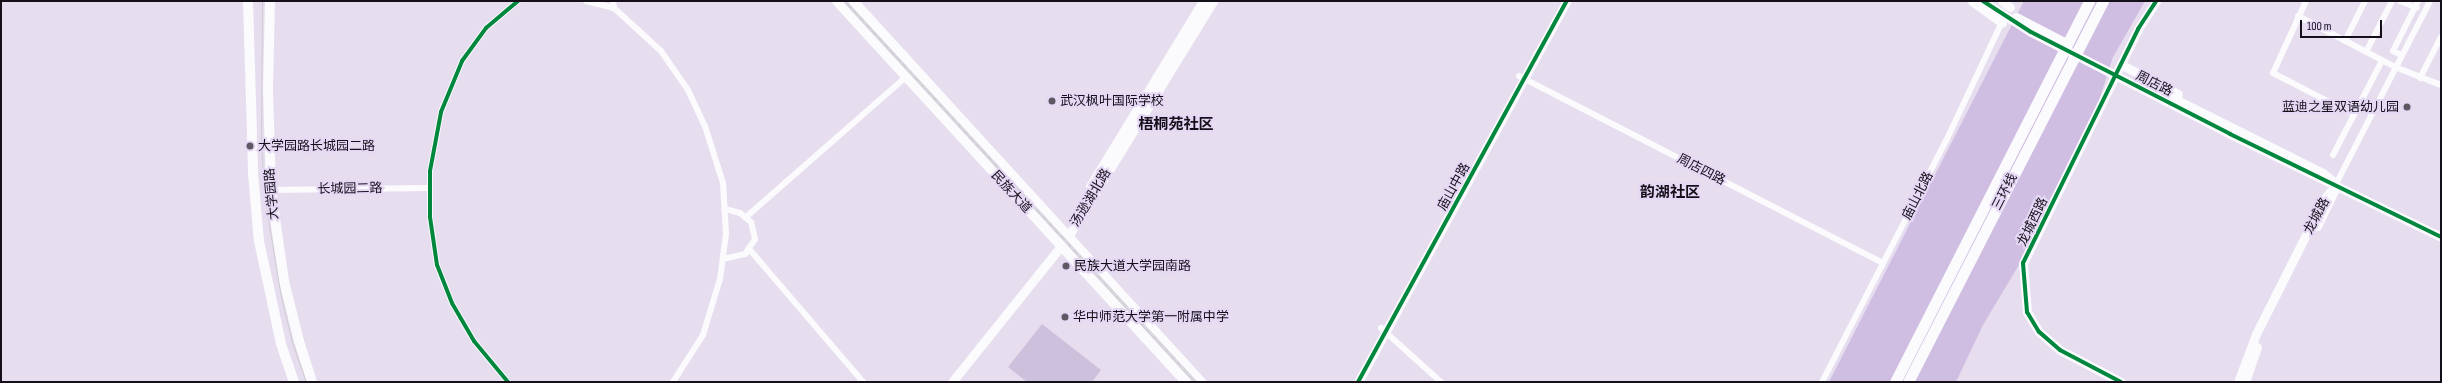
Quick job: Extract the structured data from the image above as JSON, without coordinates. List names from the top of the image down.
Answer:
{
  "streets": {
    "highway": ["三环线"],
    "main road": ["民族大道", "大学园路"],
    "street": [
      "周店路",
      "周店四路",
      "庙山中路",
      "长城园二路",
      "庙山北路",
      "汤逊湖北路",
      "龙城路",
      "龙城西路"
    ]
  },
  "crossings": [
    ["周店路", "龙城路"],
    ["周店四路", "庙山中路"],
    ["周店四路", "庙山北路"],
    ["长城园二路", "大学园路"],
    ["民族大道", "汤逊湖北路"]
  ],
  "districts": ["梧桐苑社区", "韵湖社区"],
  "places": [
    "武汉枫叶国际学校",
    "蓝迪之星双语幼儿园",
    "大学园路长城园二路",
    "民族大道大学园南路",
    "华中师范大学第一附属中学"
  ],
  "scale_bar": "100 m"
}
